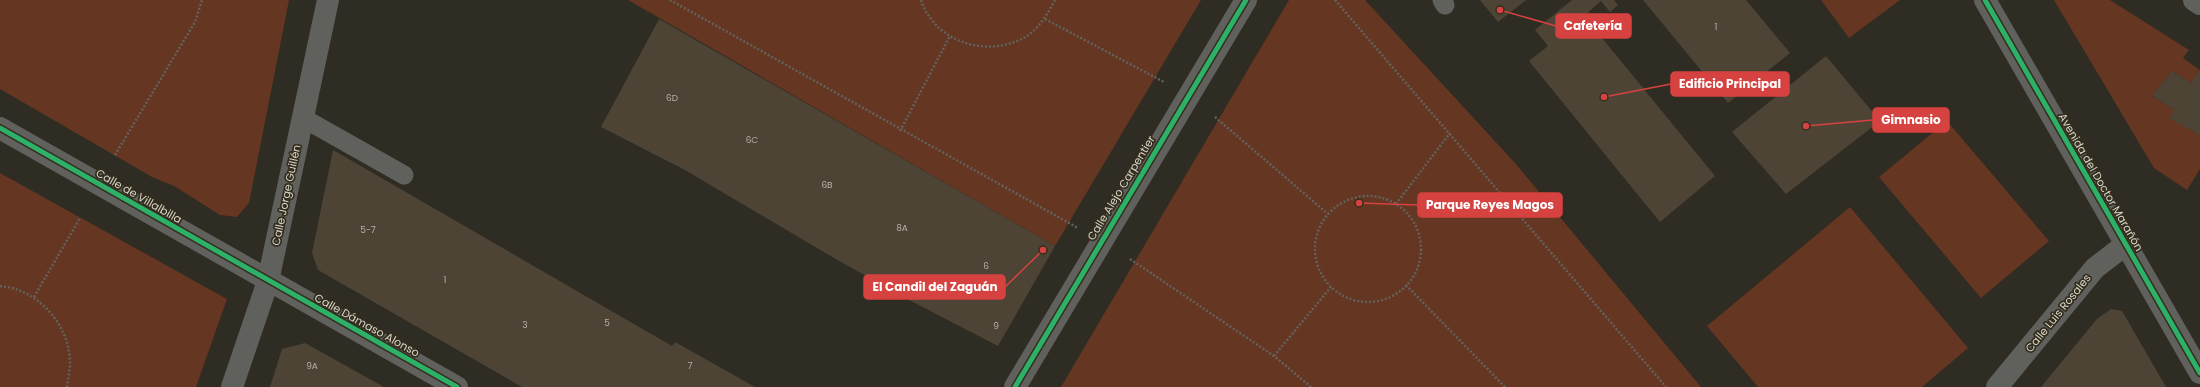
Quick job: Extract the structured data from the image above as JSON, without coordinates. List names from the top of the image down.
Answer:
{
  "streets": {
    "street": [
      "Avenida del Doctor Marañón",
      "Calle Alejo Carpentier",
      "Calle Jorge Guillén",
      "Calle de Villalbilla",
      "Calle Luis Rosales",
      "Calle Dámaso Alonso"
    ]
  },
  "crossings": [
    ["Avenida del Doctor Marañón", "Calle Luis Rosales"],
    ["Calle Jorge Guillén", "Calle de Villalbilla"],
    ["Calle Jorge Guillén", "Calle Dámaso Alonso"],
    ["Calle de Villalbilla", "Calle Dámaso Alonso"]
  ],
  "places": [
    "Cafetería",
    "Edificio Principal",
    "Gimnasio",
    "Parque Reyes Magos",
    "El Candil del Zaguán"
  ],
  "house_numbers": [
    "1",
    "6D",
    "6C",
    "6B",
    "8A",
    "5-7",
    "6",
    "1",
    "5",
    "3",
    "9",
    "9A",
    "7"
  ]
}
